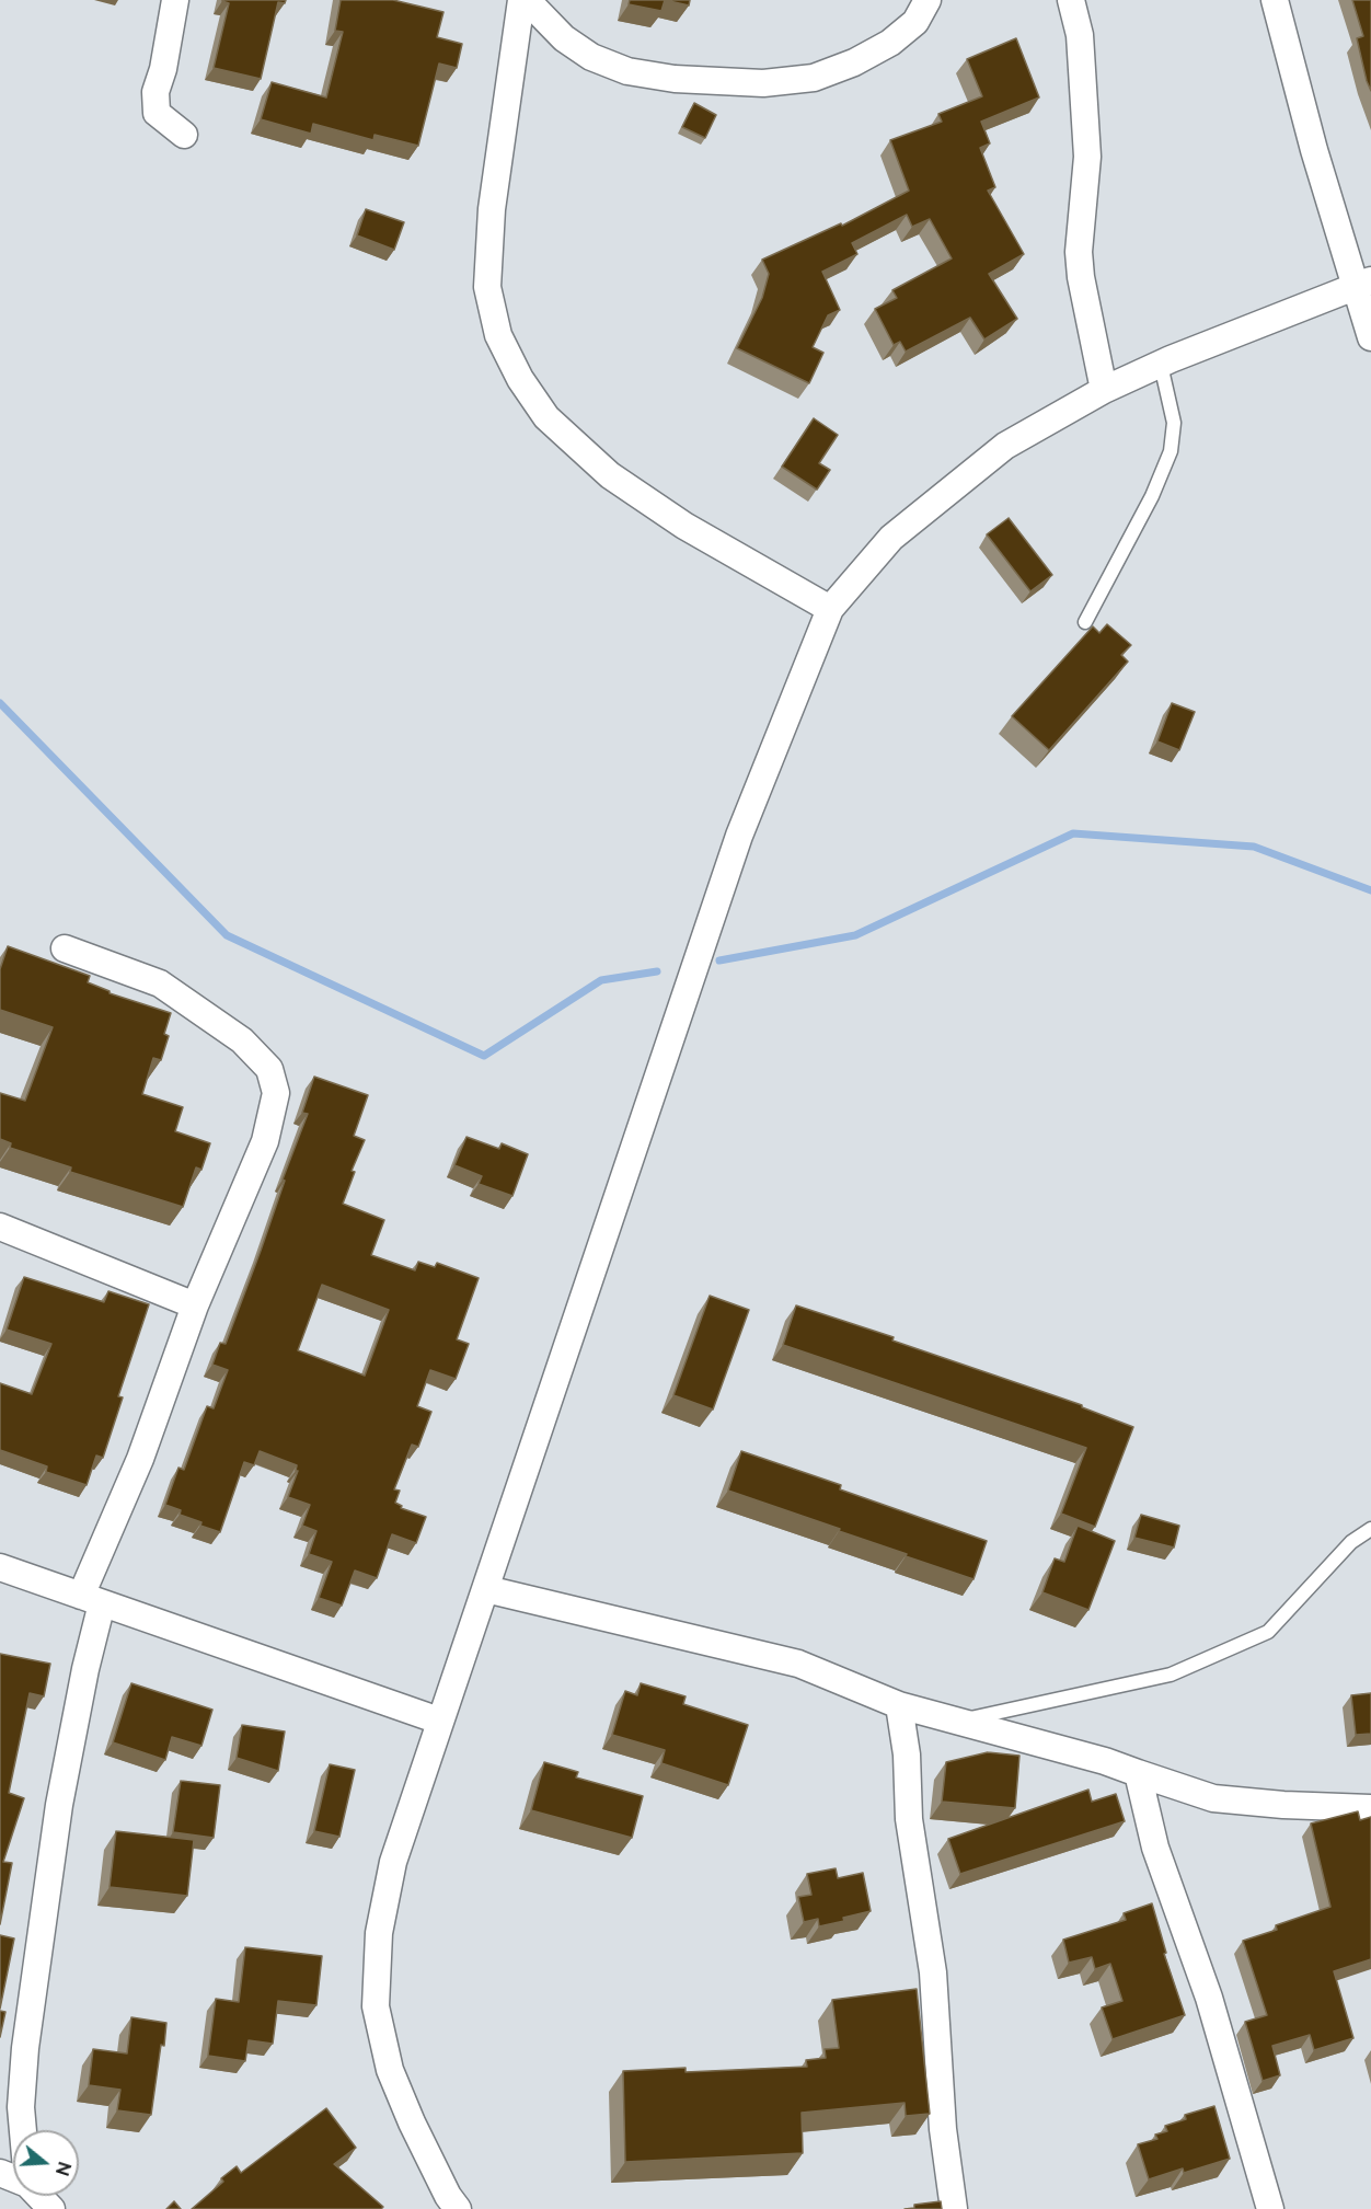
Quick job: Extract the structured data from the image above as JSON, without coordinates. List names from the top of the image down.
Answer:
{
  "north": "right"
}
